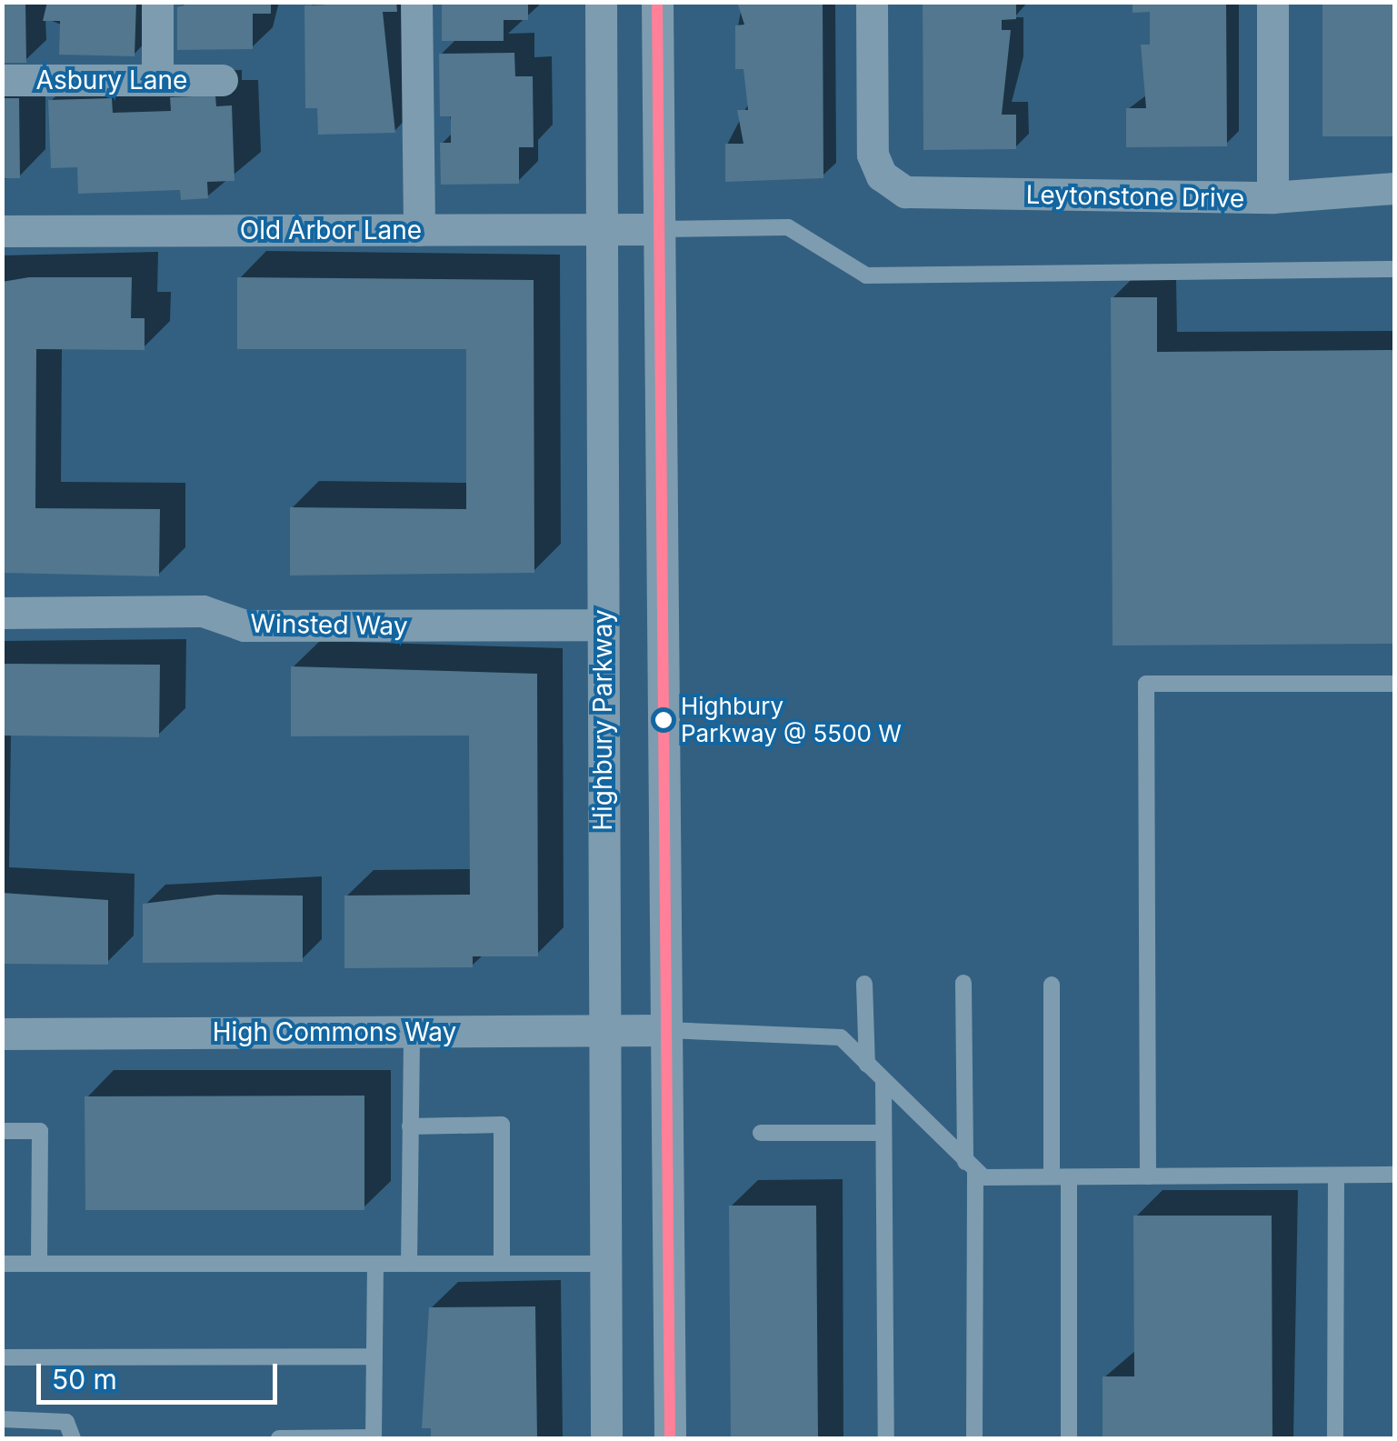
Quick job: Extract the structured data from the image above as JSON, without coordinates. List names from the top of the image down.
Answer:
{
  "streets": {
    "street": [
      "Asbury Lane",
      "Leytonstone Drive",
      "Old Arbor Lane",
      "Winsted Way",
      "Highbury Parkway",
      "High Commons Way"
    ]
  },
  "crossings": [
    ["Old Arbor Lane", "Highbury Parkway"],
    ["Winsted Way", "Highbury Parkway"],
    ["Highbury Parkway", "High Commons Way"]
  ],
  "places": ["Highbury Parkway @ 5500 W"],
  "scale_bar": "50 m"
}
